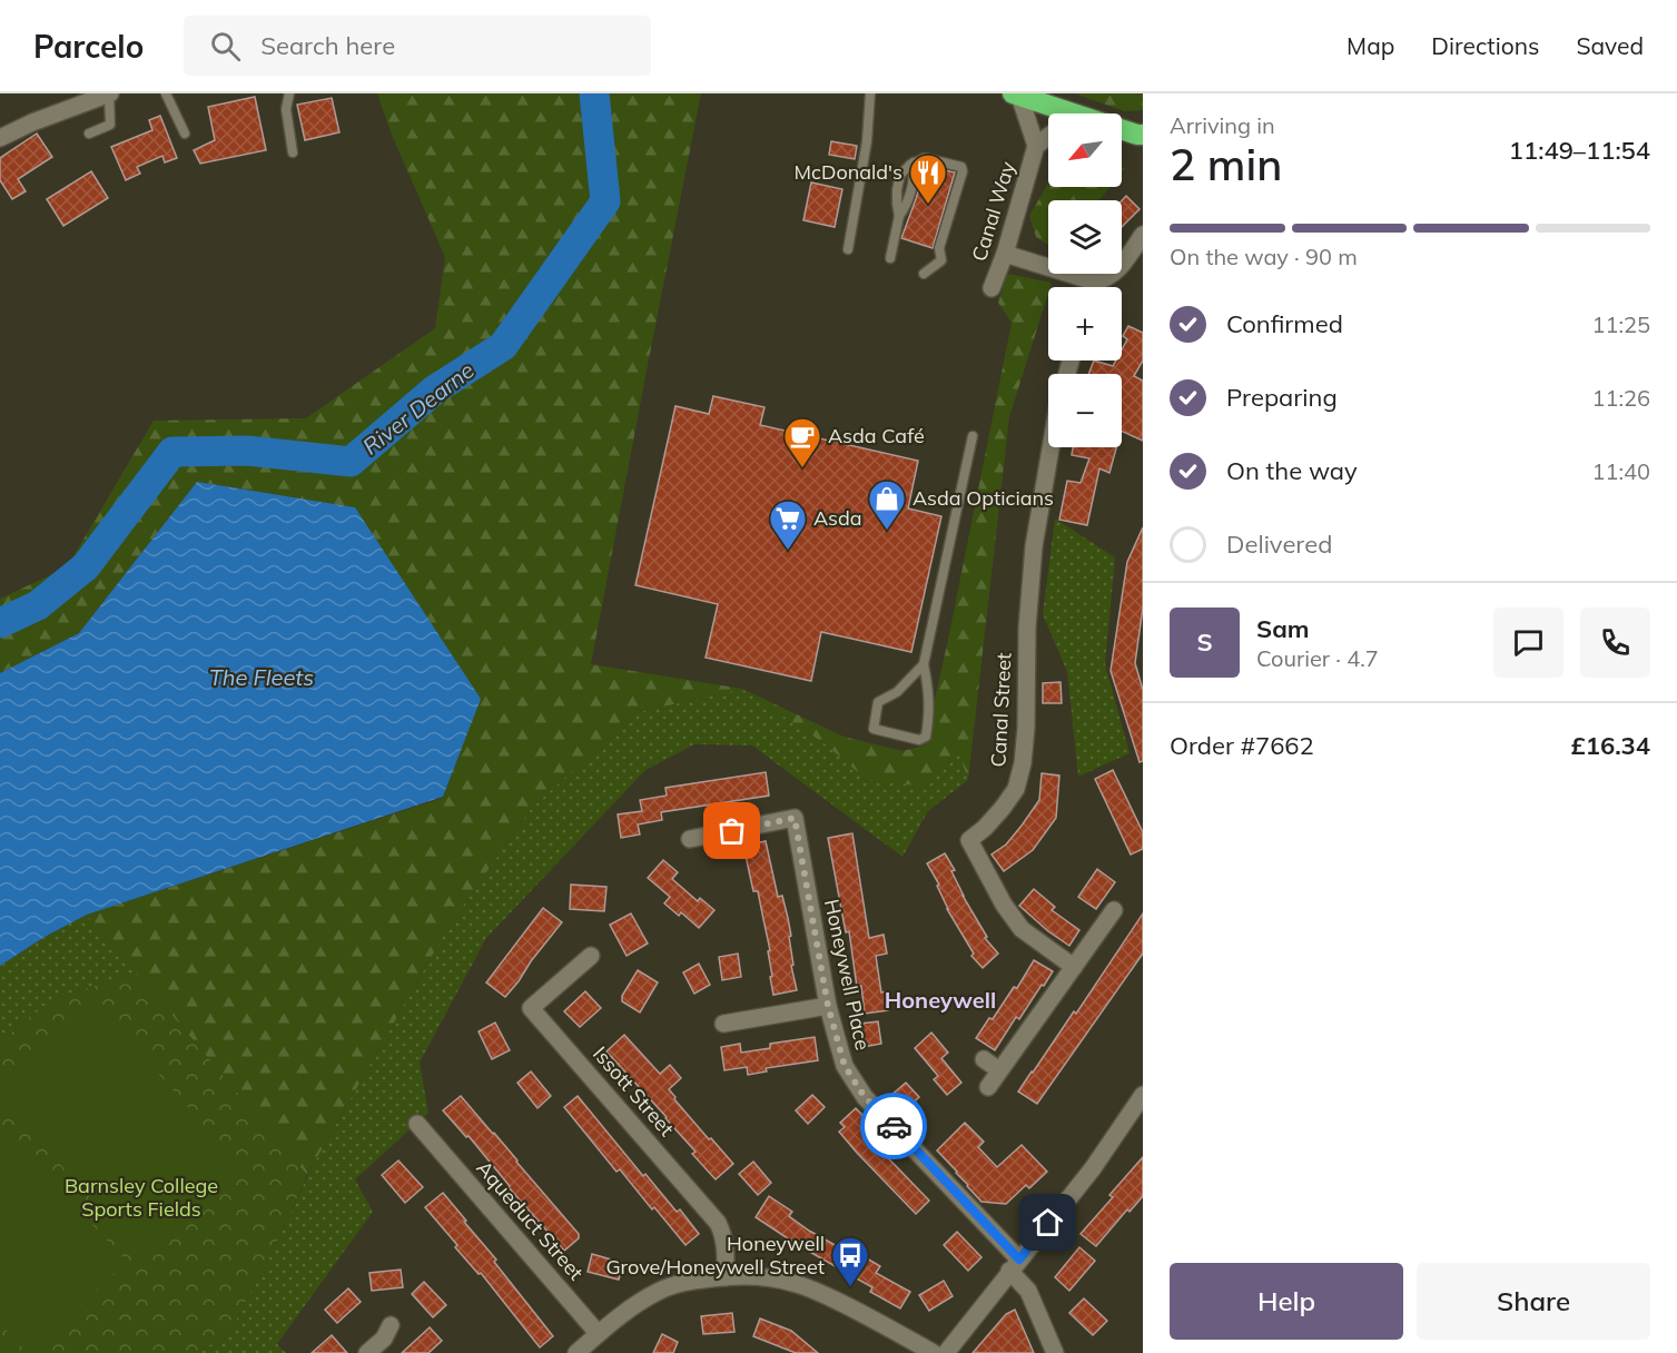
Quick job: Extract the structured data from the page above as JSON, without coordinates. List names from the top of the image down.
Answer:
{
  "streets": {
    "street": [
      "Canal Way",
      "Canal Street",
      "Honeywell Place",
      "Issott Street",
      "Aqueduct Street"
    ]
  },
  "districts": ["Honeywell"],
  "water": ["River Dearne", "The Fleets"],
  "parks": ["Barnsley College Sports Fields"],
  "places": {
    "restaurant": ["McDonald's"],
    "cafe": ["Asda Café"],
    "shop": ["Asda Opticians"],
    "supermarket": ["Asda"],
    "bus stop": ["Honeywell Grove/Honeywell Street"]
  },
  "north": "bottom left",
  "page": {
    "header": "Parcelo",
    "search": "Search here",
    "nav": ["Map", "Directions", "Saved"],
    "heading": ["2 min", "Arriving in", "11:49–11:54"],
    "panel": [
      "Sam",
      "Courier · 4.7",
      "Order #7662",
      "£16.34"
    ],
    "map_buttons": ["+", "−"],
    "bar": "On the way · 90 m",
    "list": [
      ["Confirmed", "11:25"],
      ["Preparing", "11:26"],
      ["On the way", "11:40"],
      "Delivered"
    ],
    "round": "S",
    "buttons": ["Help", "Share"]
  }
}
